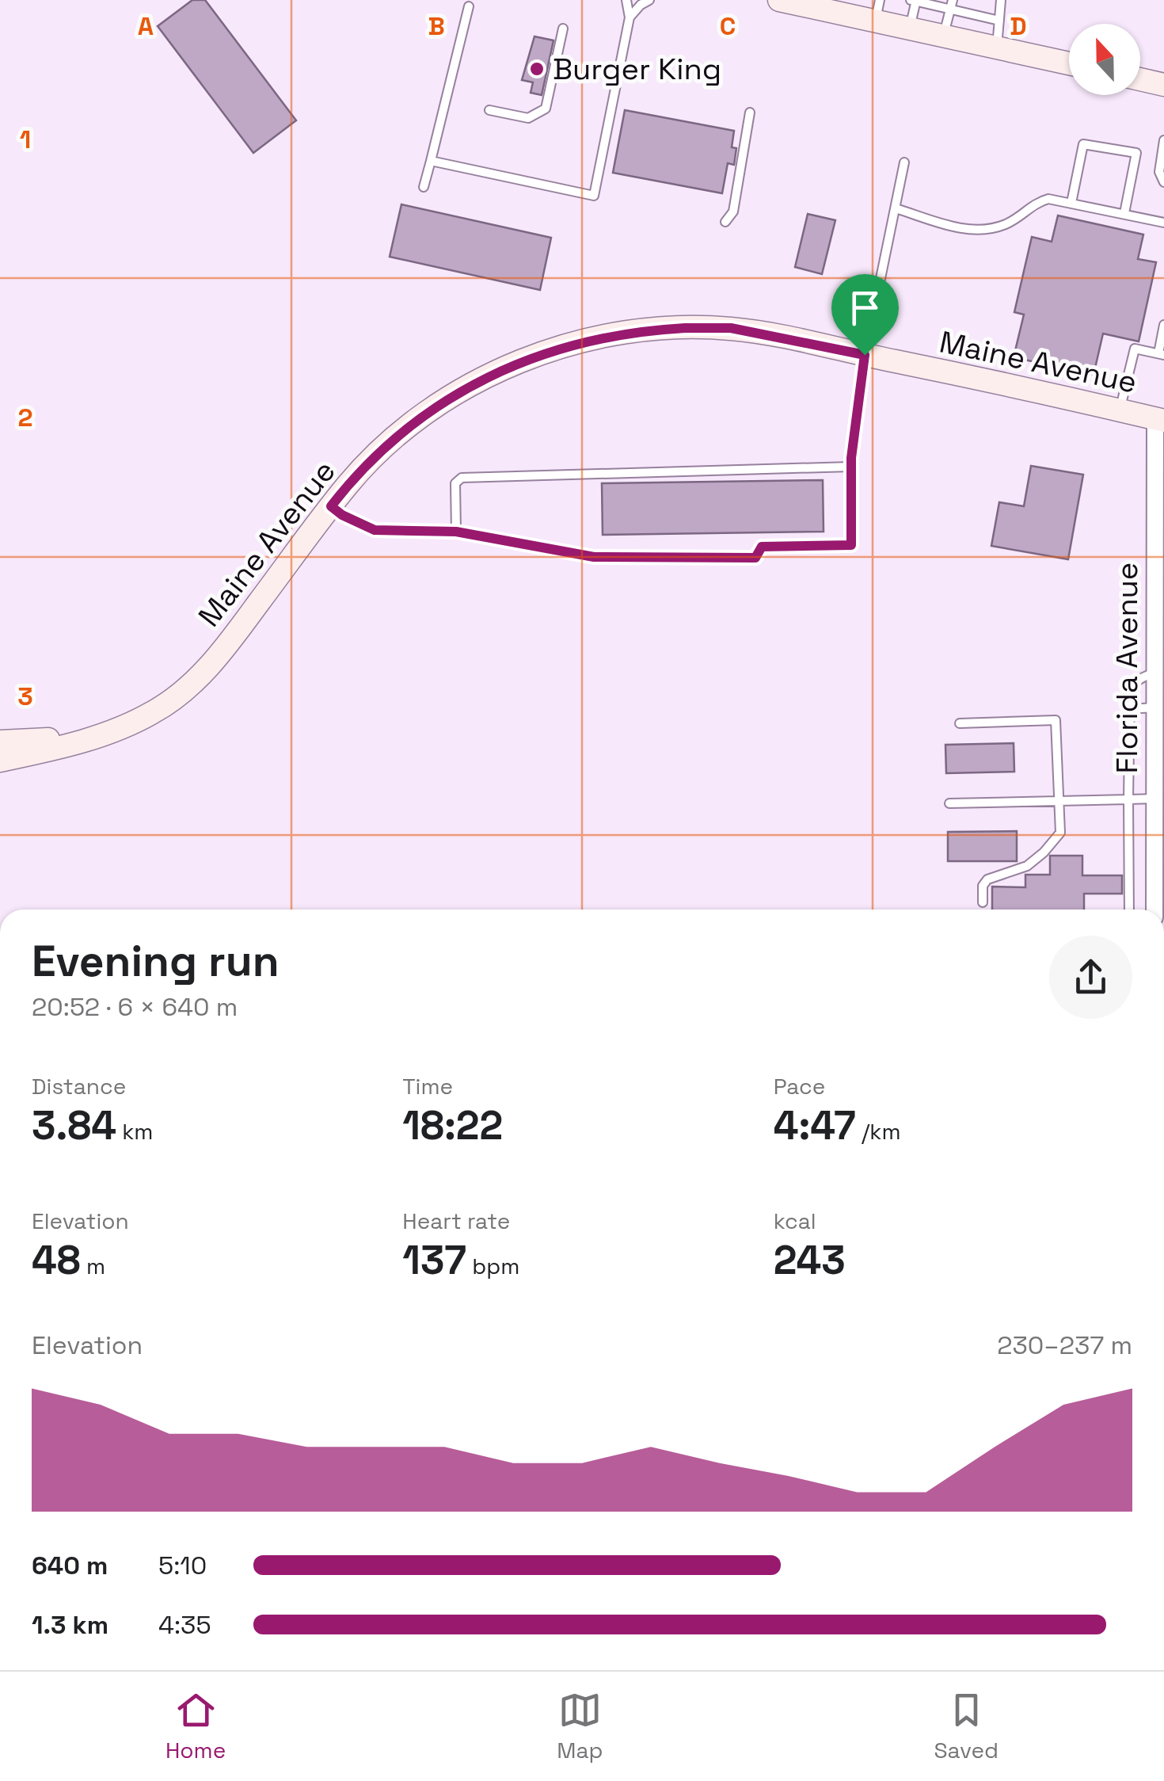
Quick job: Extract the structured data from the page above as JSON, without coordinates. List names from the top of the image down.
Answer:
{
  "streets": {
    "street": ["Maine Avenue", "Florida Avenue"]
  },
  "crossings": [
    ["Maine Avenue", "Florida Avenue"]
  ],
  "places": ["Burger King"],
  "north": "top",
  "page": {
    "heading": ["Evening run", "20:52 · 6 × 640 m"],
    "stats": [
      ["Distance", "3.84 km"],
      ["Time", "18:22"],
      ["Pace", "4:47 /km"],
      ["Elevation", "48 m"],
      ["Heart rate", "137 bpm"],
      ["kcal", "243"]
    ],
    "chart": ["Elevation", "230–237 m"],
    "list": [
      {
        "name": "640 m",
        "note": "5:10"
      },
      {
        "name": "1.3 km",
        "note": "4:35"
      }
    ],
    "tabs": ["Home", "Map", "Saved"]
  },
  "grid": {
    "columns": [
      "A",
      "B",
      "C",
      "D"
    ],
    "rows": ["1", "2", "3"]
  }
}
